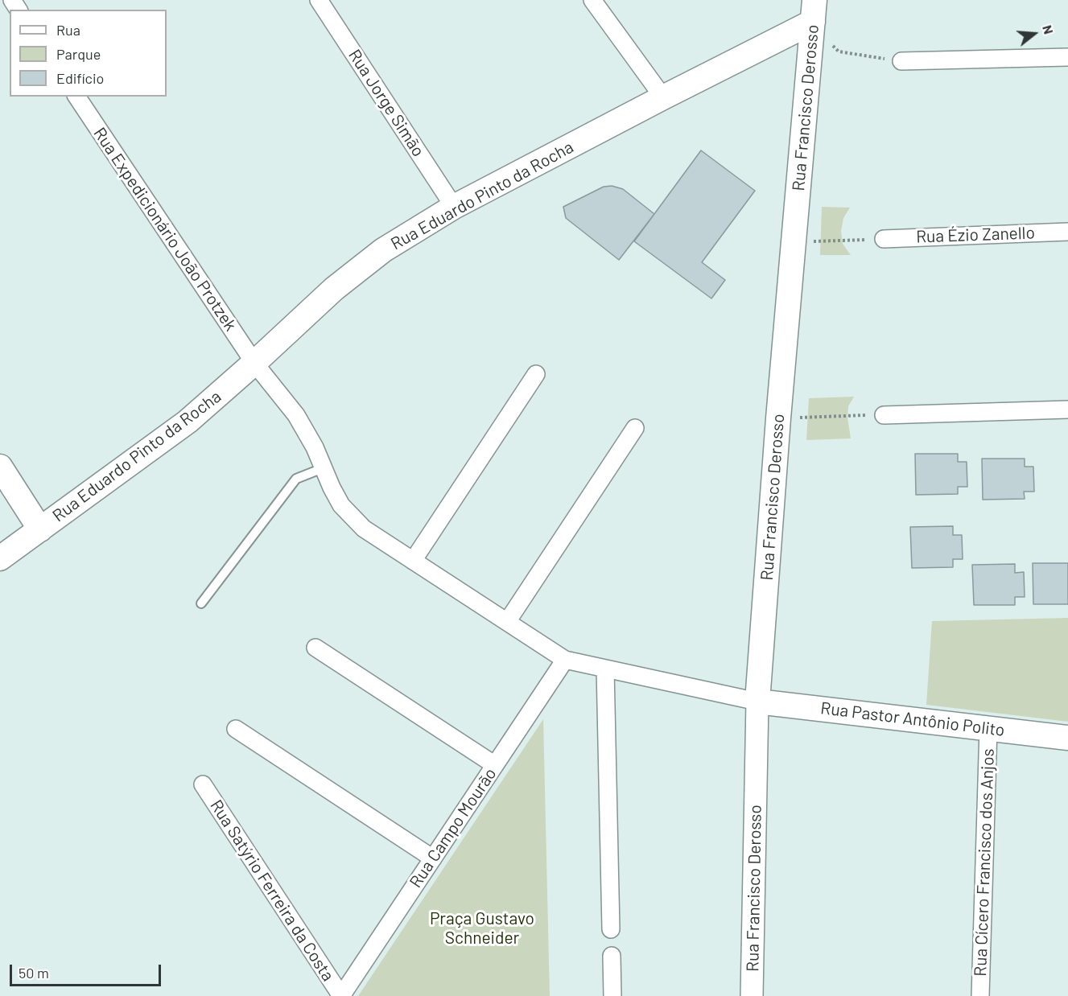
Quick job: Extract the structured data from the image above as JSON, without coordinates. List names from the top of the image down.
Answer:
{
  "streets": {
    "main road": ["Rua Francisco Derosso", "Rua Eduardo Pinto da Rocha", "Rua Pastor Antônio Polito"],
    "street": [
      "Rua Jorge Simão",
      "Rua Expedicionário João Protzek",
      "Rua Ézio Zanello",
      "Rua Campo Mourão",
      "Rua Cícero Francisco dos Anjos",
      "Rua Satýrio Ferreira da Costa"
    ]
  },
  "crossings": [
    ["Rua Jorge Simão", "Rua Eduardo Pinto da Rocha"],
    ["Rua Francisco Derosso", "Rua Eduardo Pinto da Rocha"],
    ["Rua Francisco Derosso", "Rua Pastor Antônio Polito"],
    ["Rua Eduardo Pinto da Rocha", "Rua Expedicionário João Protzek"],
    ["Rua Expedicionário João Protzek", "Rua Campo Mourão"],
    ["Rua Pastor Antônio Polito", "Rua Cícero Francisco dos Anjos"],
    ["Rua Campo Mourão", "Rua Satýrio Ferreira da Costa"]
  ],
  "parks": ["Praça Gustavo Schneider"],
  "legend": ["Rua", "Parque", "Edifício"],
  "scale_bar": "50 m",
  "north": "right"
}
